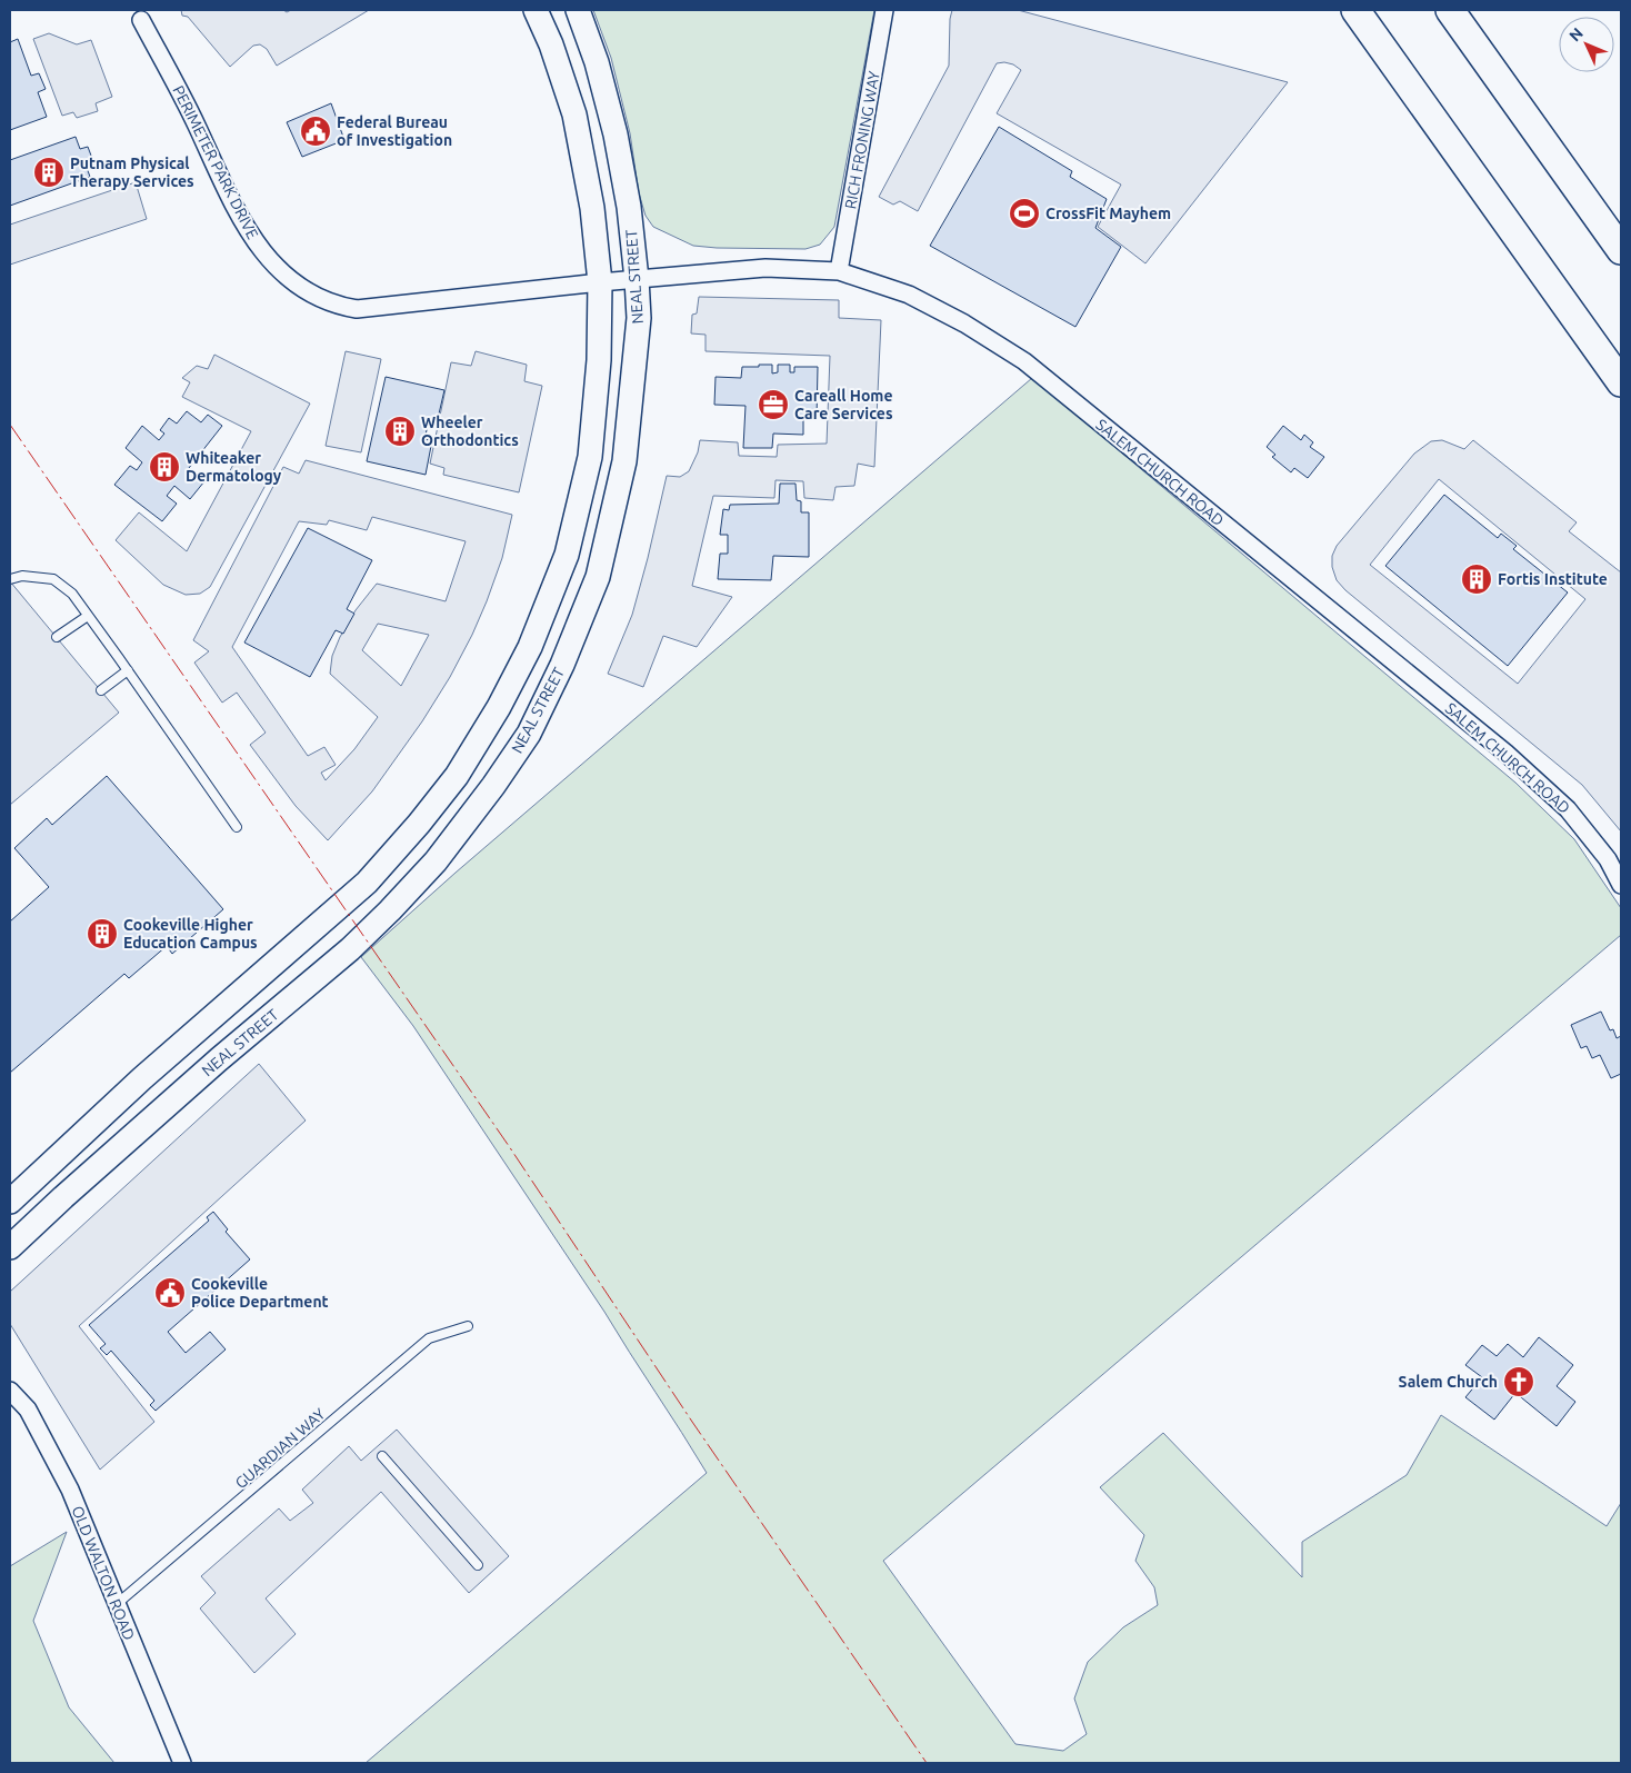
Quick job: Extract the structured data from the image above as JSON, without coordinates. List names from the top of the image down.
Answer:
{
  "streets": {
    "main road": ["NEAL STREET"],
    "street": [
      "RICH FRONING WAY",
      "PERIMETER PARK DRIVE",
      "SALEM CHURCH ROAD",
      "OLD WALTON ROAD"
    ],
    "lane": ["GUARDIAN WAY"]
  },
  "crossings": [
    ["RICH FRONING WAY", "SALEM CHURCH ROAD"],
    ["PERIMETER PARK DRIVE", "SALEM CHURCH ROAD"],
    ["NEAL STREET", "SALEM CHURCH ROAD"],
    ["GUARDIAN WAY", "OLD WALTON ROAD"]
  ],
  "places": {
    "public building": ["Federal Bureau of Investigation", "Cookeville Police Department"],
    "building": [
      "Putnam Physical Therapy Services",
      "Wheeler Orthodontics",
      "Whiteaker Dermatology",
      "Fortis Institute",
      "Cookeville Higher Education Campus"
    ],
    "sports": ["CrossFit Mayhem"],
    "office": ["Careall Home Care Services"],
    "church": ["Salem Church"]
  },
  "north": "top left"
}
